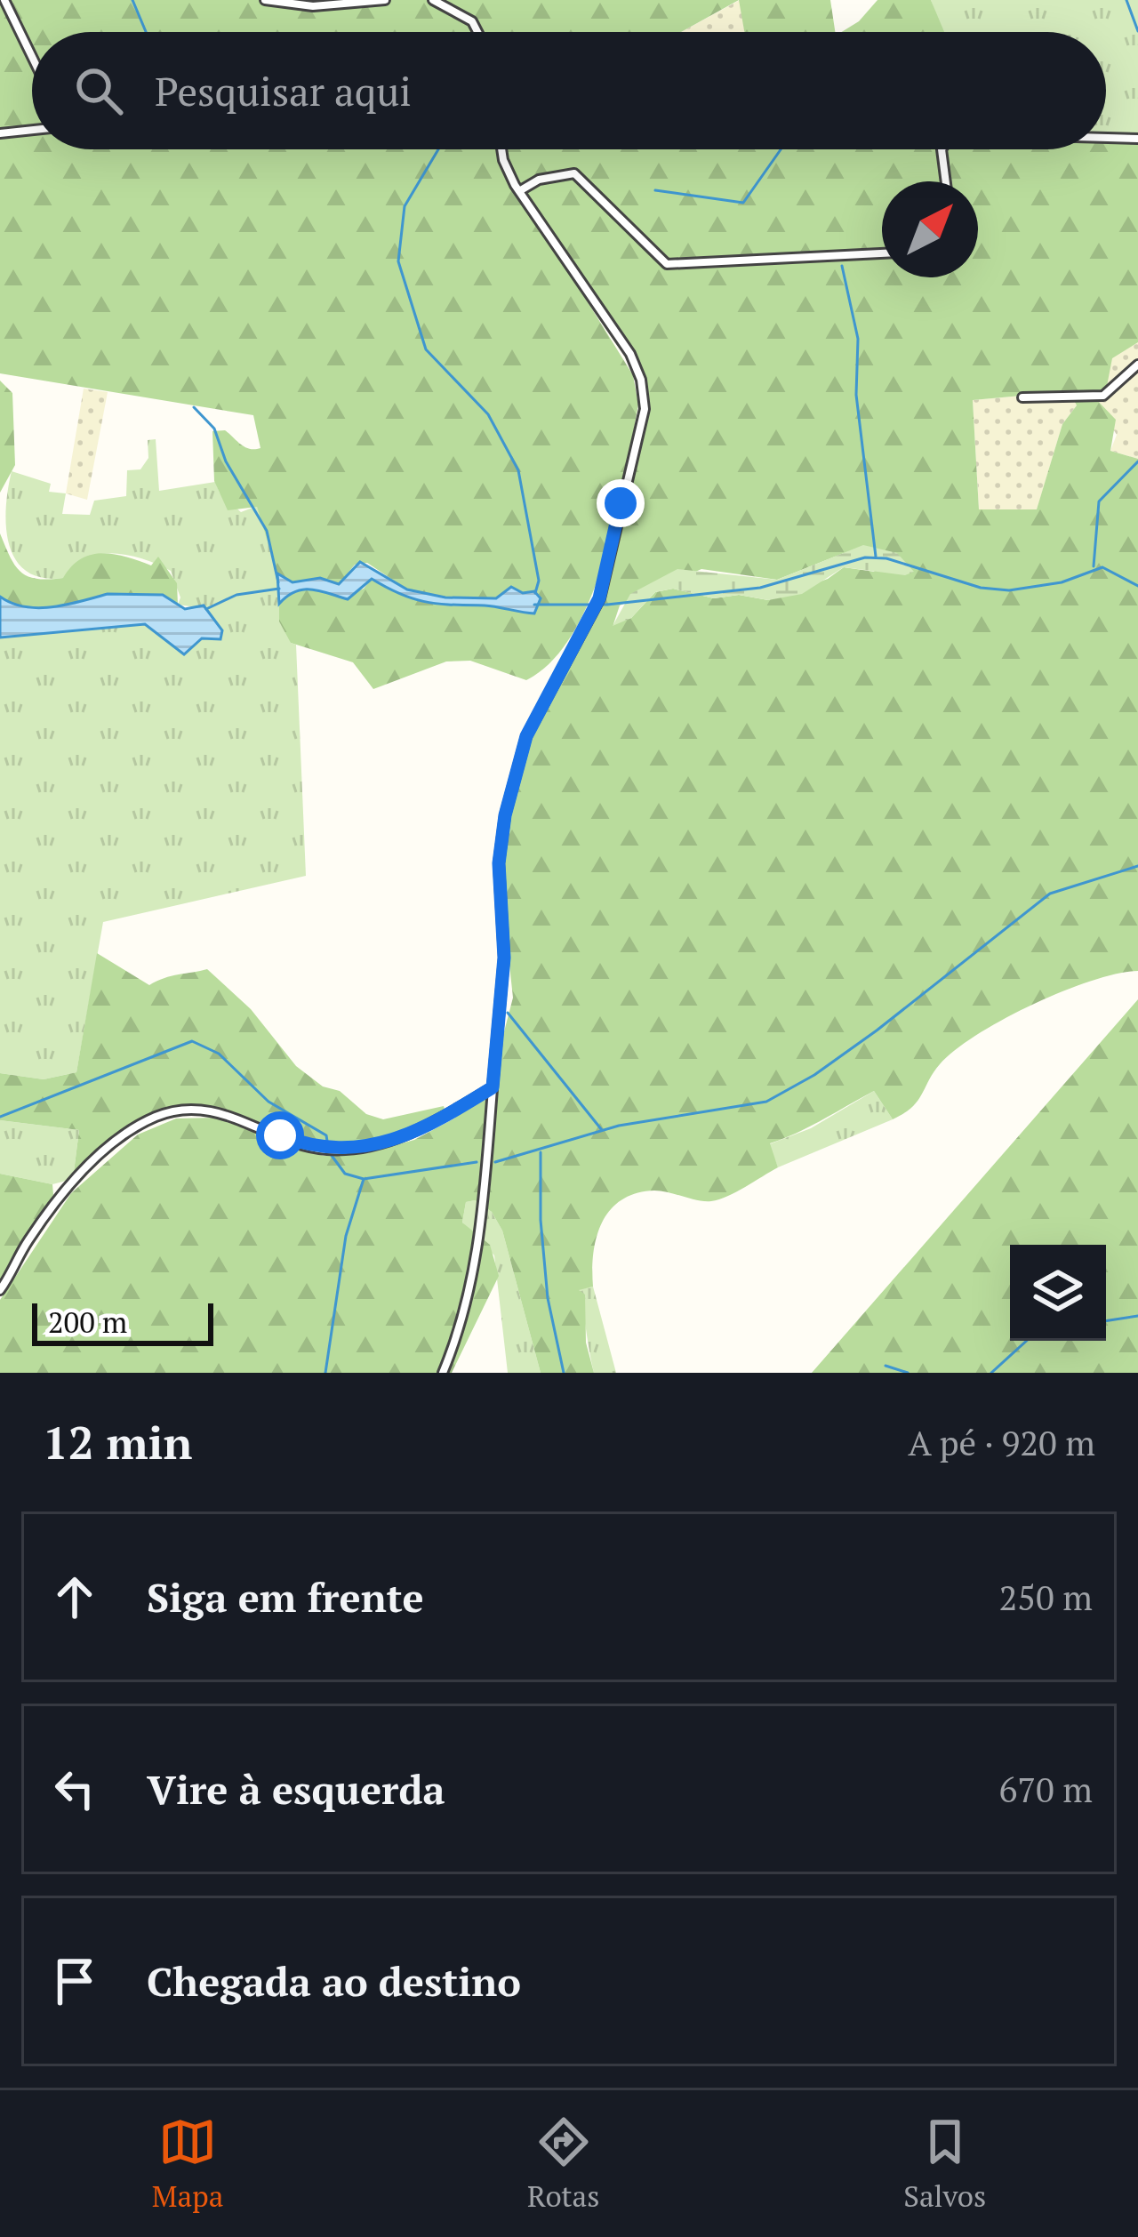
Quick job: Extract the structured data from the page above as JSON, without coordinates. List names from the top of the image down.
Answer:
{
  "scale_bar": "200 m",
  "north": "top right",
  "page": {
    "search": "Pesquisar aqui",
    "scale": "200 m",
    "heading": ["12 min", "A pé · 920 m"],
    "list": [
      ["Siga em frente", "250 m"],
      ["Vire à esquerda", "670 m"],
      "Chegada ao destino"
    ],
    "nav": ["Mapa", "Rotas", "Salvos"]
  }
}
